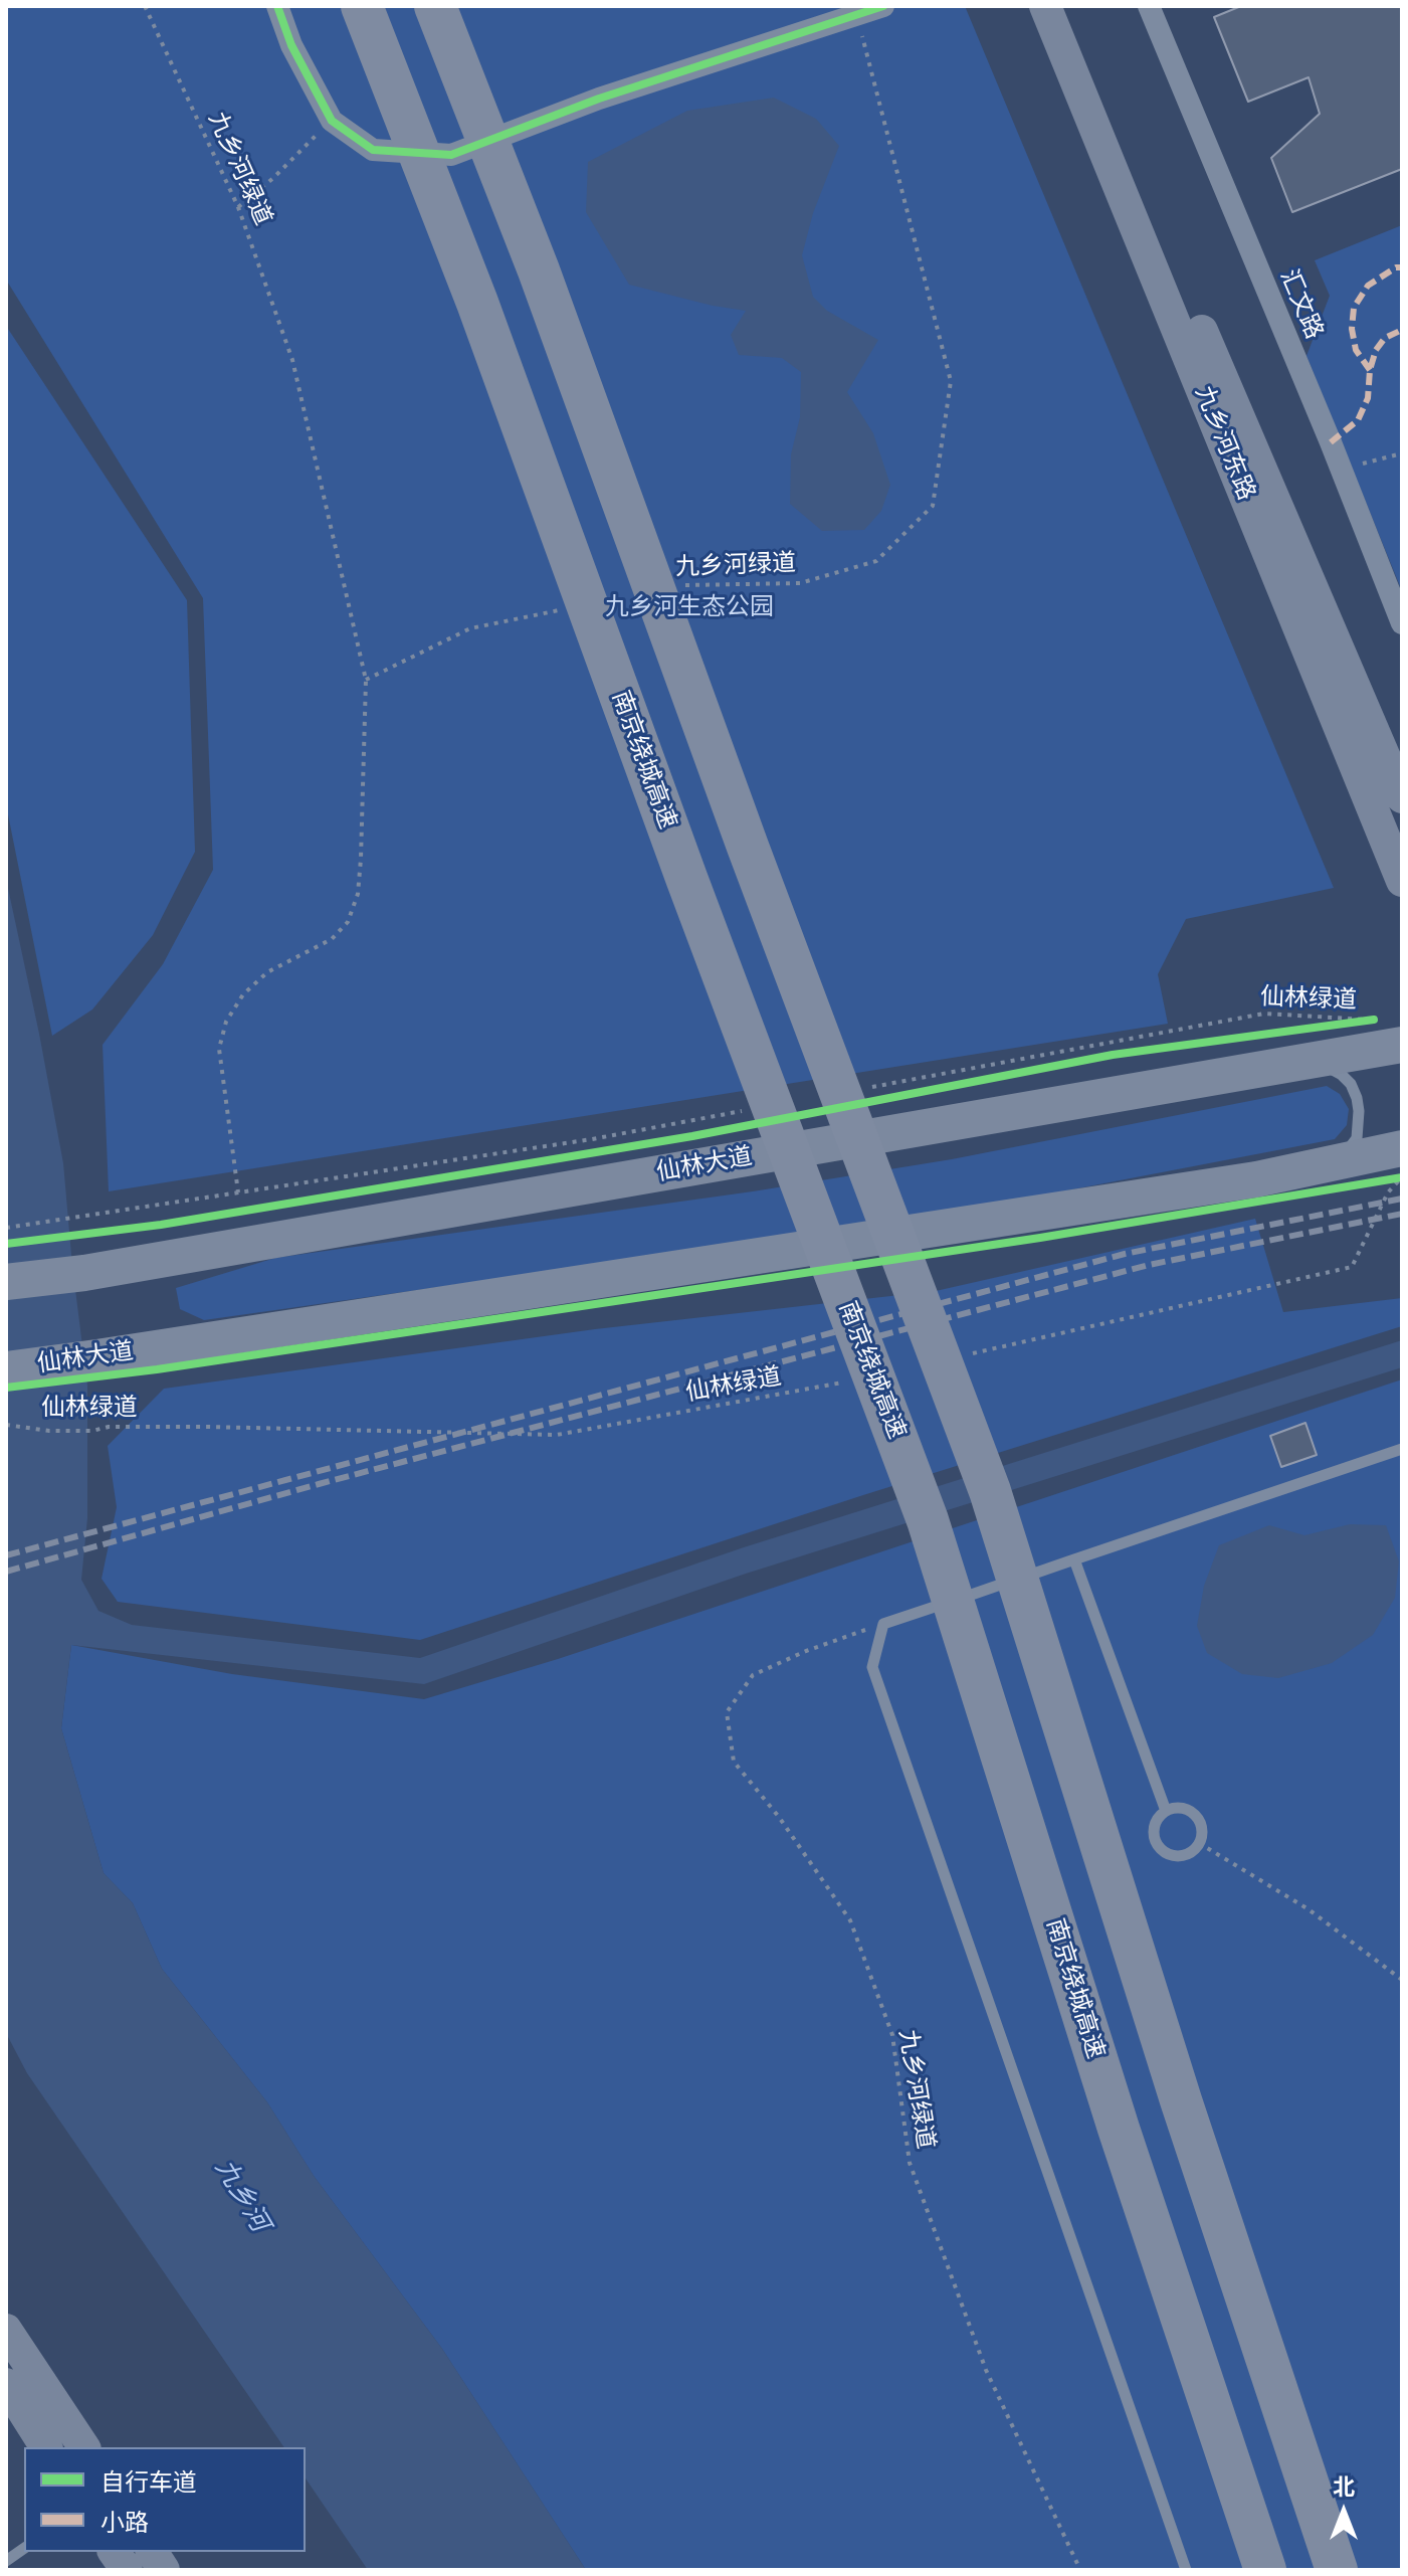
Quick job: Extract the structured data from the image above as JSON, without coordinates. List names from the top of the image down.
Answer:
{
  "streets": {
    "highway": ["南京绕城高速"],
    "main road": ["九乡河东路", "仙林大道"],
    "street": ["汇文路"],
    "path": ["九乡河绿道"],
    "cycle path": ["仙林绿道"]
  },
  "water": ["九乡河"],
  "parks": ["九乡河生态公园"],
  "legend": ["自行车道", "小路"],
  "north": "top"
}
